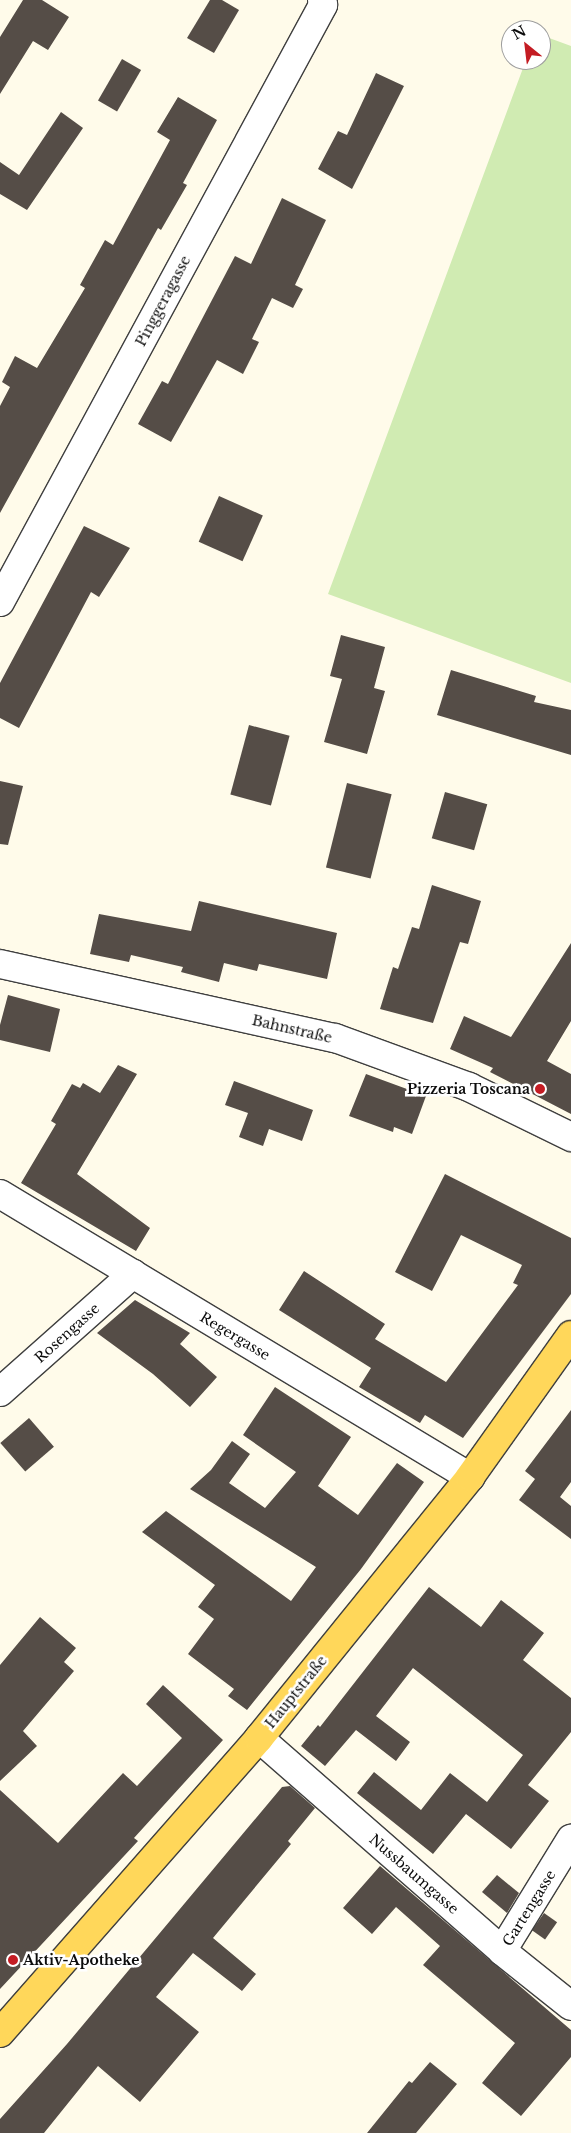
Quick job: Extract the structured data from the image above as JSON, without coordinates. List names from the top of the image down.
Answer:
{
  "streets": {
    "main road": ["Hauptstraße"],
    "street": [
      "Pinggeragasse",
      "Bahnstraße",
      "Rosengasse",
      "Regergasse",
      "Nussbaumgasse",
      "Gartengasse"
    ]
  },
  "crossings": [
    ["Rosengasse", "Regergasse"],
    ["Regergasse", "Hauptstraße"],
    ["Hauptstraße", "Nussbaumgasse"],
    ["Nussbaumgasse", "Gartengasse"]
  ],
  "places": ["Pizzeria Toscana", "Aktiv-Apotheke"],
  "north": "top left"
}
